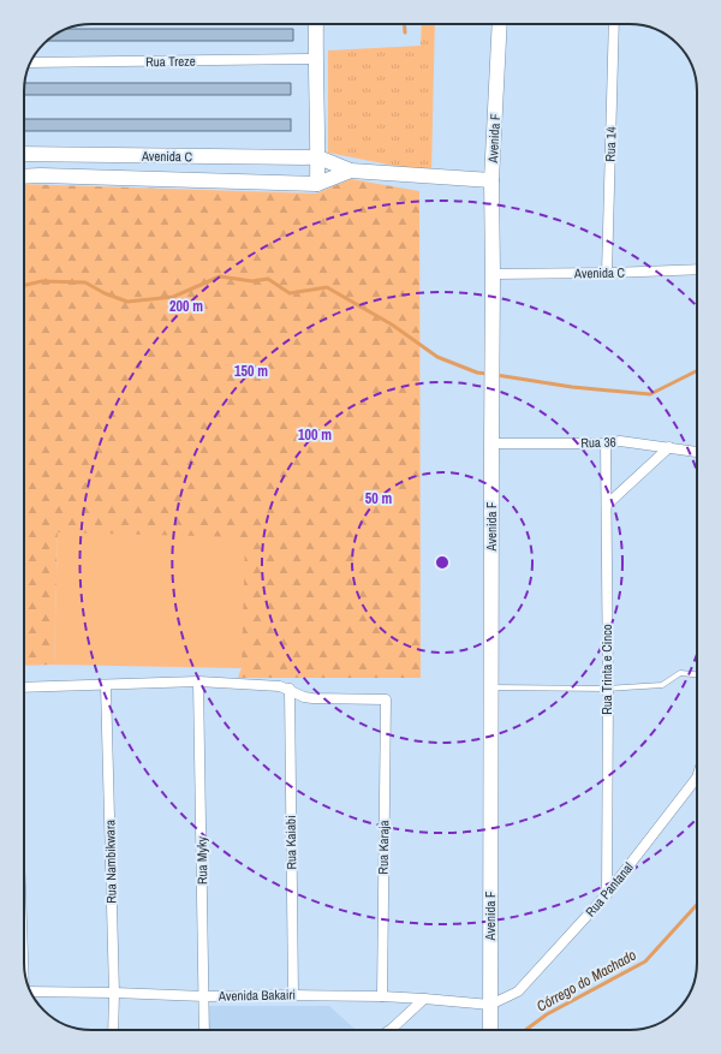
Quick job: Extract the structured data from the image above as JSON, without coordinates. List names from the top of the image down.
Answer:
{
  "streets": {
    "street": [
      "Rua Treze",
      "Avenida F",
      "Rua 14",
      "Avenida C",
      "Rua 36",
      "Rua Trinta e Cinco",
      "Rua Kaiabi",
      "Rua Karaja",
      "Rua Myky",
      "Rua Nambikwara",
      "Rua Pantanal",
      "Avenida Bakairi"
    ]
  },
  "crossings": [
    ["Avenida F", "Avenida C"],
    ["Avenida F", "Rua 36"],
    ["Avenida F", "Rua Pantanal"],
    ["Avenida F", "Avenida Bakairi"],
    ["Rua 14", "Avenida C"],
    ["Rua 36", "Rua Trinta e Cinco"],
    ["Rua Trinta e Cinco", "Rua Pantanal"],
    ["Rua Kaiabi", "Rua Karaja"],
    ["Rua Kaiabi", "Avenida Bakairi"],
    ["Rua Karaja", "Avenida Bakairi"],
    ["Rua Myky", "Avenida Bakairi"],
    ["Rua Nambikwara", "Avenida Bakairi"],
    ["Rua Pantanal", "Avenida Bakairi"]
  ],
  "water": ["Córrego do Machado"],
  "rings": [
    "200 m",
    "150 m",
    "100 m",
    "50 m"
  ]
}
